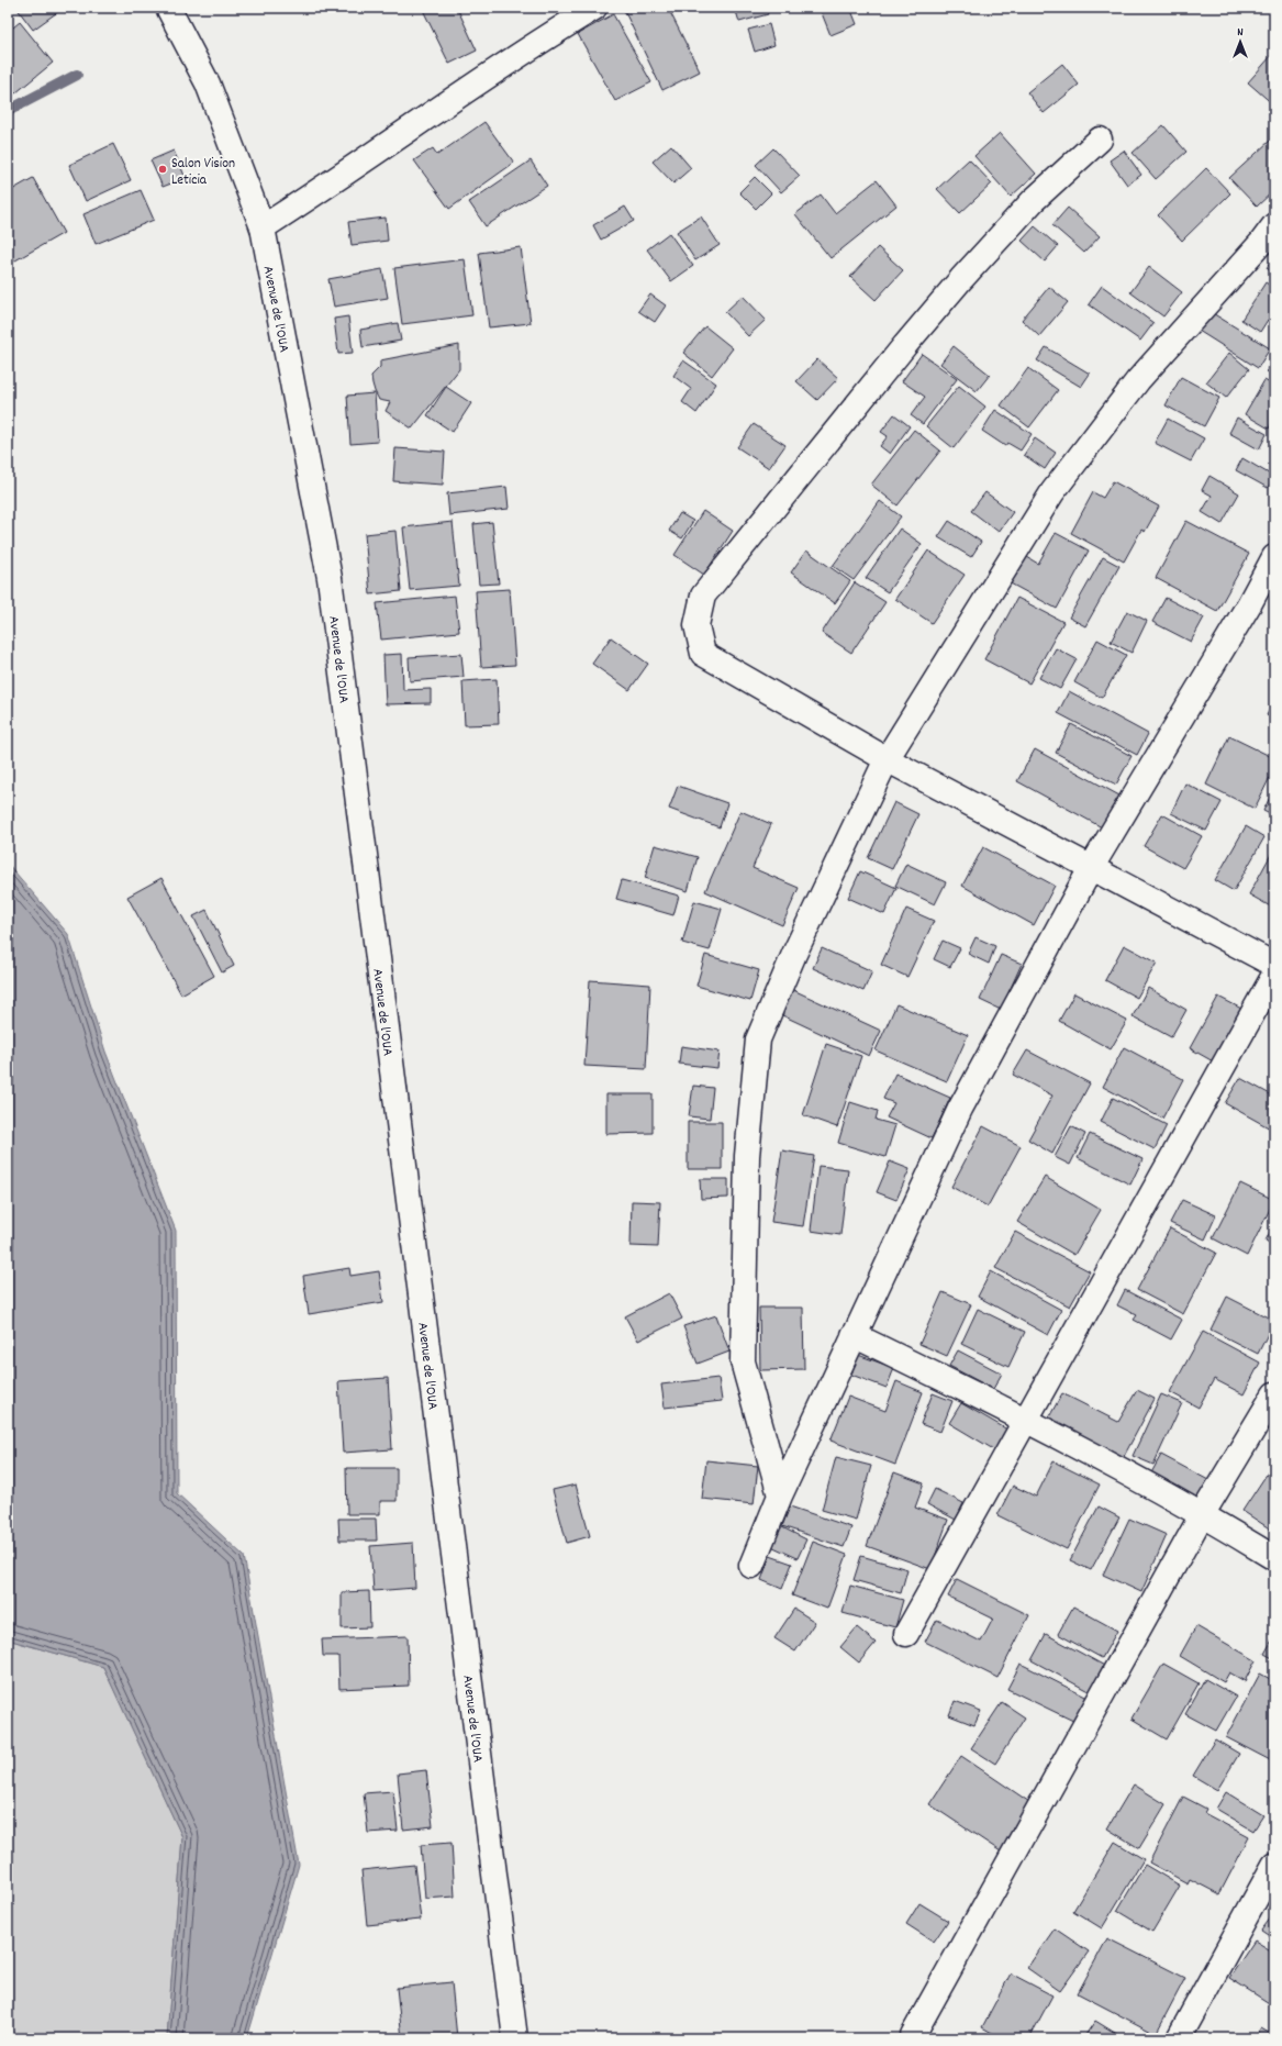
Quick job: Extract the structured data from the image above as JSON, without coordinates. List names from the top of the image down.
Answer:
{
  "streets": {
    "street": ["Avenue de l'OUA"]
  },
  "places": ["Salon Vision Leticia"],
  "north": "top"
}
